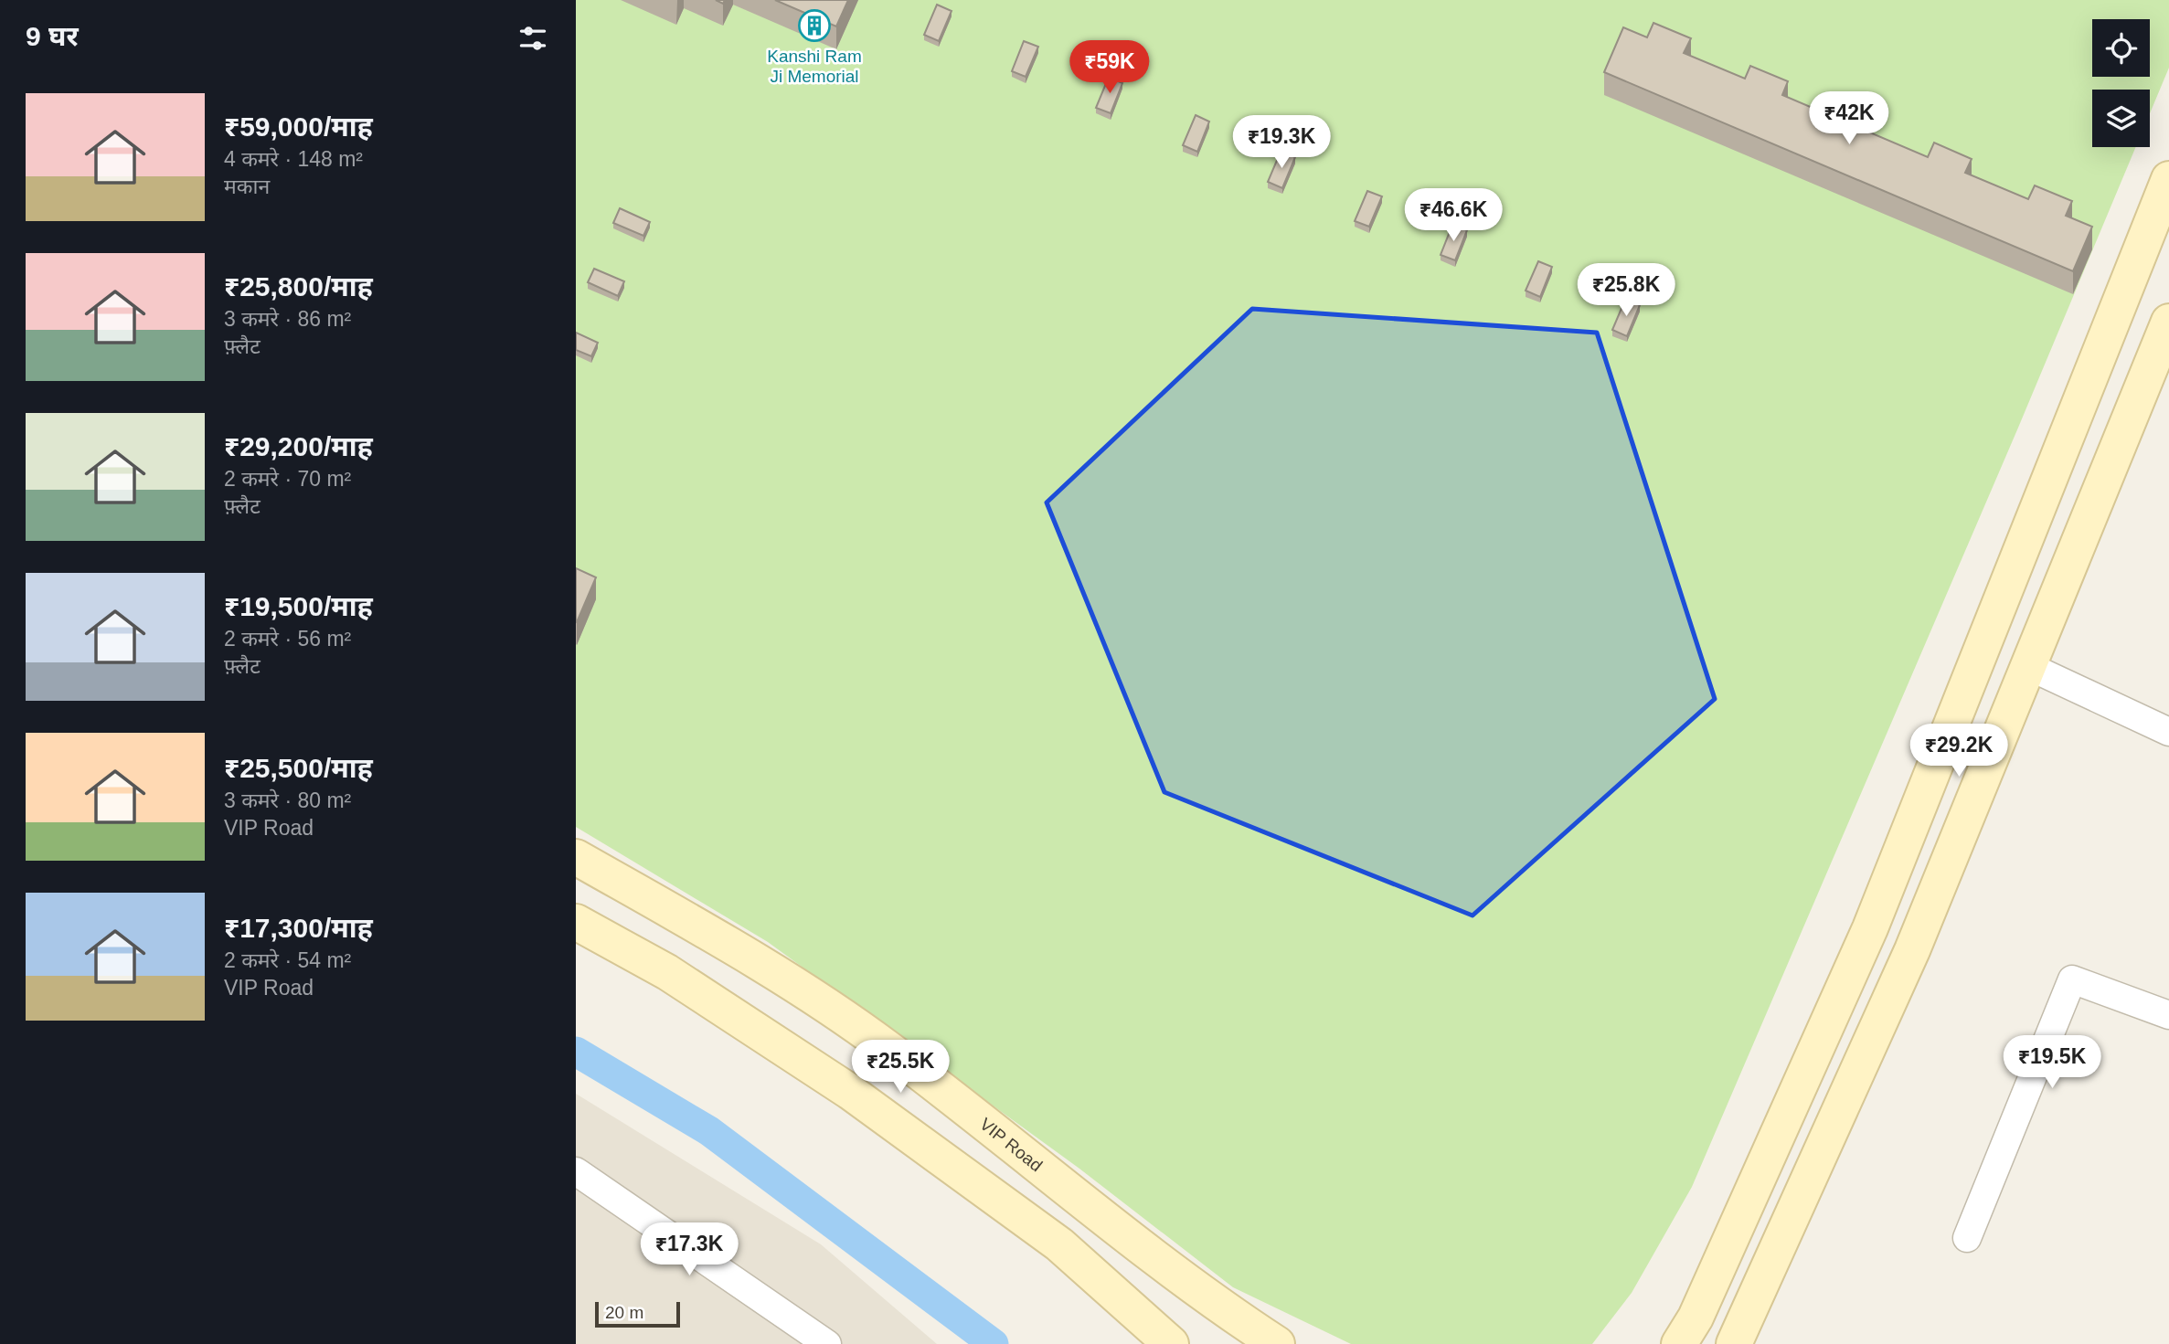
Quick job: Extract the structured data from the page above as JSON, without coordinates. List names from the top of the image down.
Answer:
{
  "streets": {
    "main road": ["VIP Road"]
  },
  "places": {
    "building": ["Kanshi Ram Ji Memorial"]
  },
  "scale_bar": "20 m",
  "page": {
    "heading": "9 घर",
    "price": [
      "₹59K",
      "₹42K",
      "₹19.3K",
      "₹46.6K",
      "₹25.8K",
      "₹29.2K",
      "₹19.5K",
      "₹25.5K",
      "₹17.3K"
    ],
    "list": [
      {
        "name": "₹59,000/माह",
        "note": "4 कमरे · 148 m² · मकान"
      },
      {
        "name": "₹25,800/माह",
        "note": "3 कमरे · 86 m² · फ़्लैट"
      },
      {
        "name": "₹29,200/माह",
        "note": "2 कमरे · 70 m² · फ़्लैट"
      },
      {
        "name": "₹19,500/माह",
        "note": "2 कमरे · 56 m² · फ़्लैट"
      },
      {
        "name": "₹25,500/माह",
        "note": "3 कमरे · 80 m² · VIP Road"
      },
      {
        "name": "₹17,300/माह",
        "note": "2 कमरे · 54 m² · VIP Road"
      }
    ],
    "scale": "20 m"
  }
}
